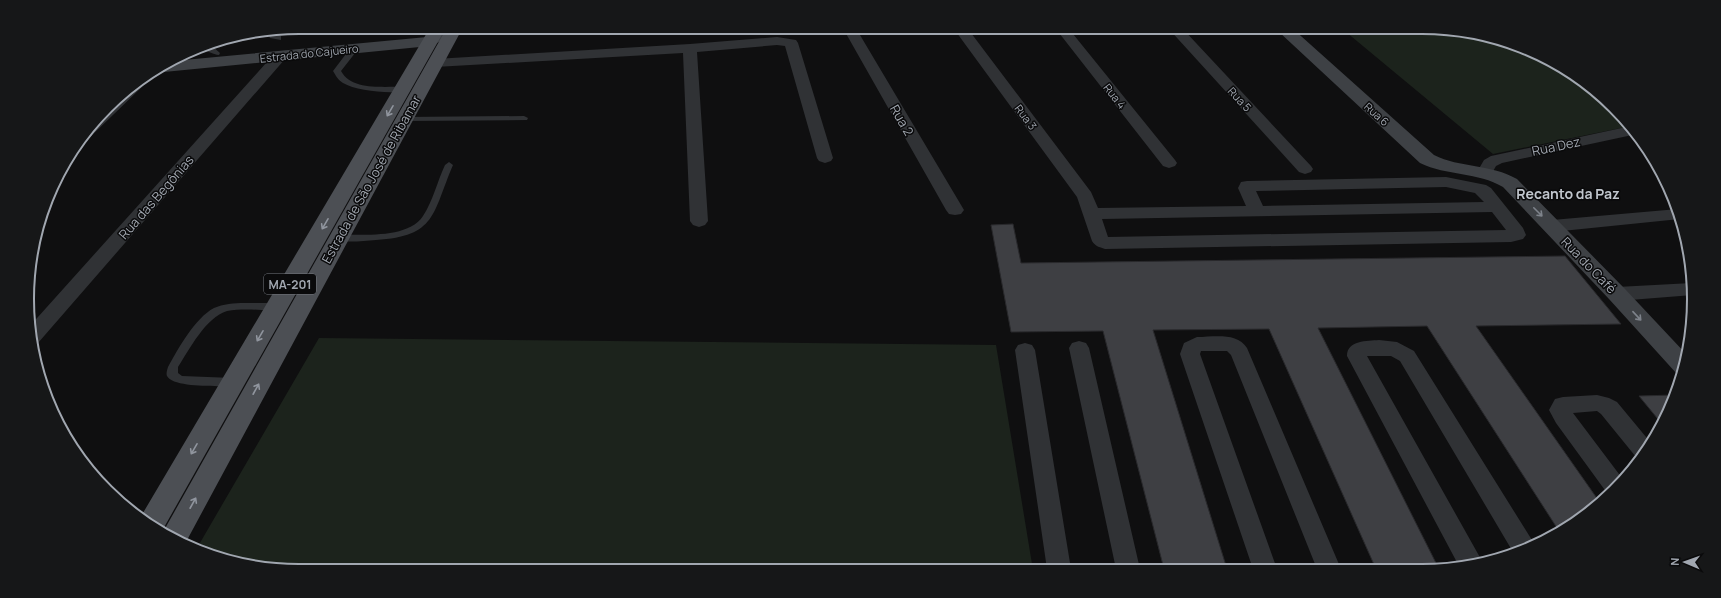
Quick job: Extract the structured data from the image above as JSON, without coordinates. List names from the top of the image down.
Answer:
{
  "streets": {
    "main road": [
      "Estrada do Cajueiro",
      "Rua 6",
      "Estrada de São José de Ribamar",
      "Rua do Café",
      "MA-201"
    ],
    "street": [
      "Rua 4",
      "Rua 5",
      "Rua 3",
      "Rua 2",
      "Rua Dez",
      "Rua das Begônias"
    ]
  },
  "crossings": [
    ["Estrada do Cajueiro", "Estrada de São José de Ribamar"],
    ["Estrada do Cajueiro", "Rua das Begônias"],
    ["Rua 6", "Rua Dez"],
    ["Rua 6", "Rua do Café"],
    ["Rua Dez", "Rua do Café"]
  ],
  "one_way": ["Rua do Café"],
  "districts": ["Recanto da Paz"],
  "north": "left"
}
